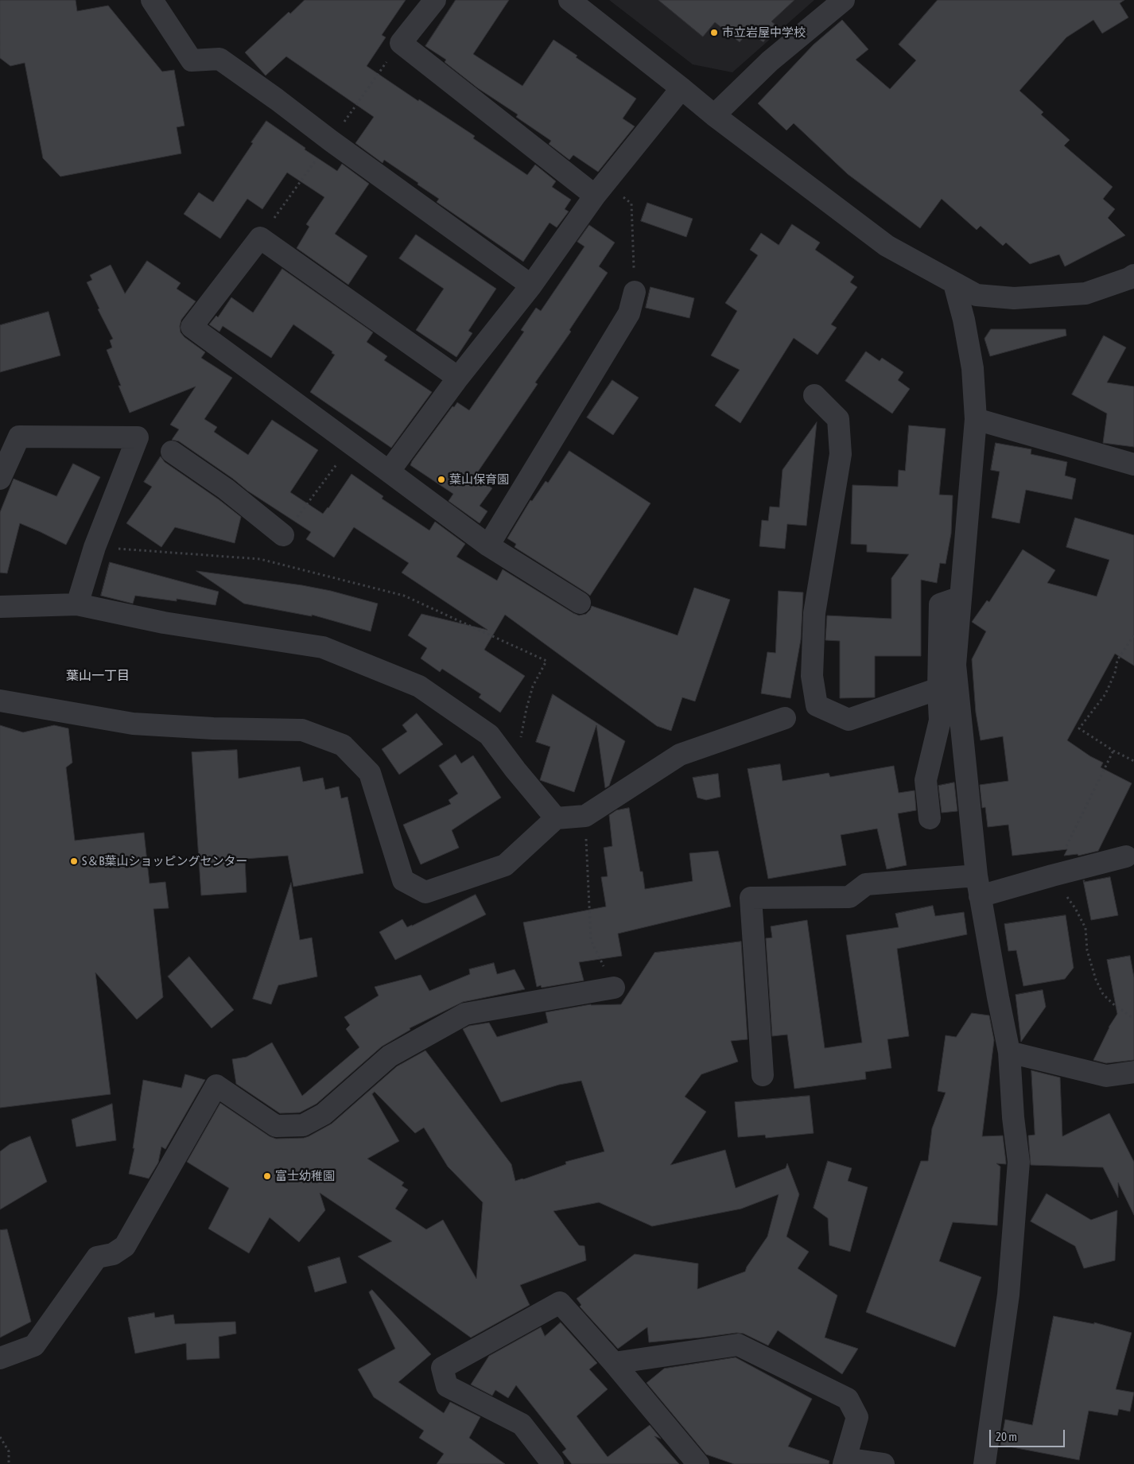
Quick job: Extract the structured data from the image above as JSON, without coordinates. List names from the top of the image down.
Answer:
{
  "districts": ["葉山一丁目"],
  "places": [
    "市立岩屋中学校",
    "葉山保育園",
    "S＆B葉山ショッピングセンター",
    "富士幼稚園"
  ],
  "scale_bar": "20 m"
}
